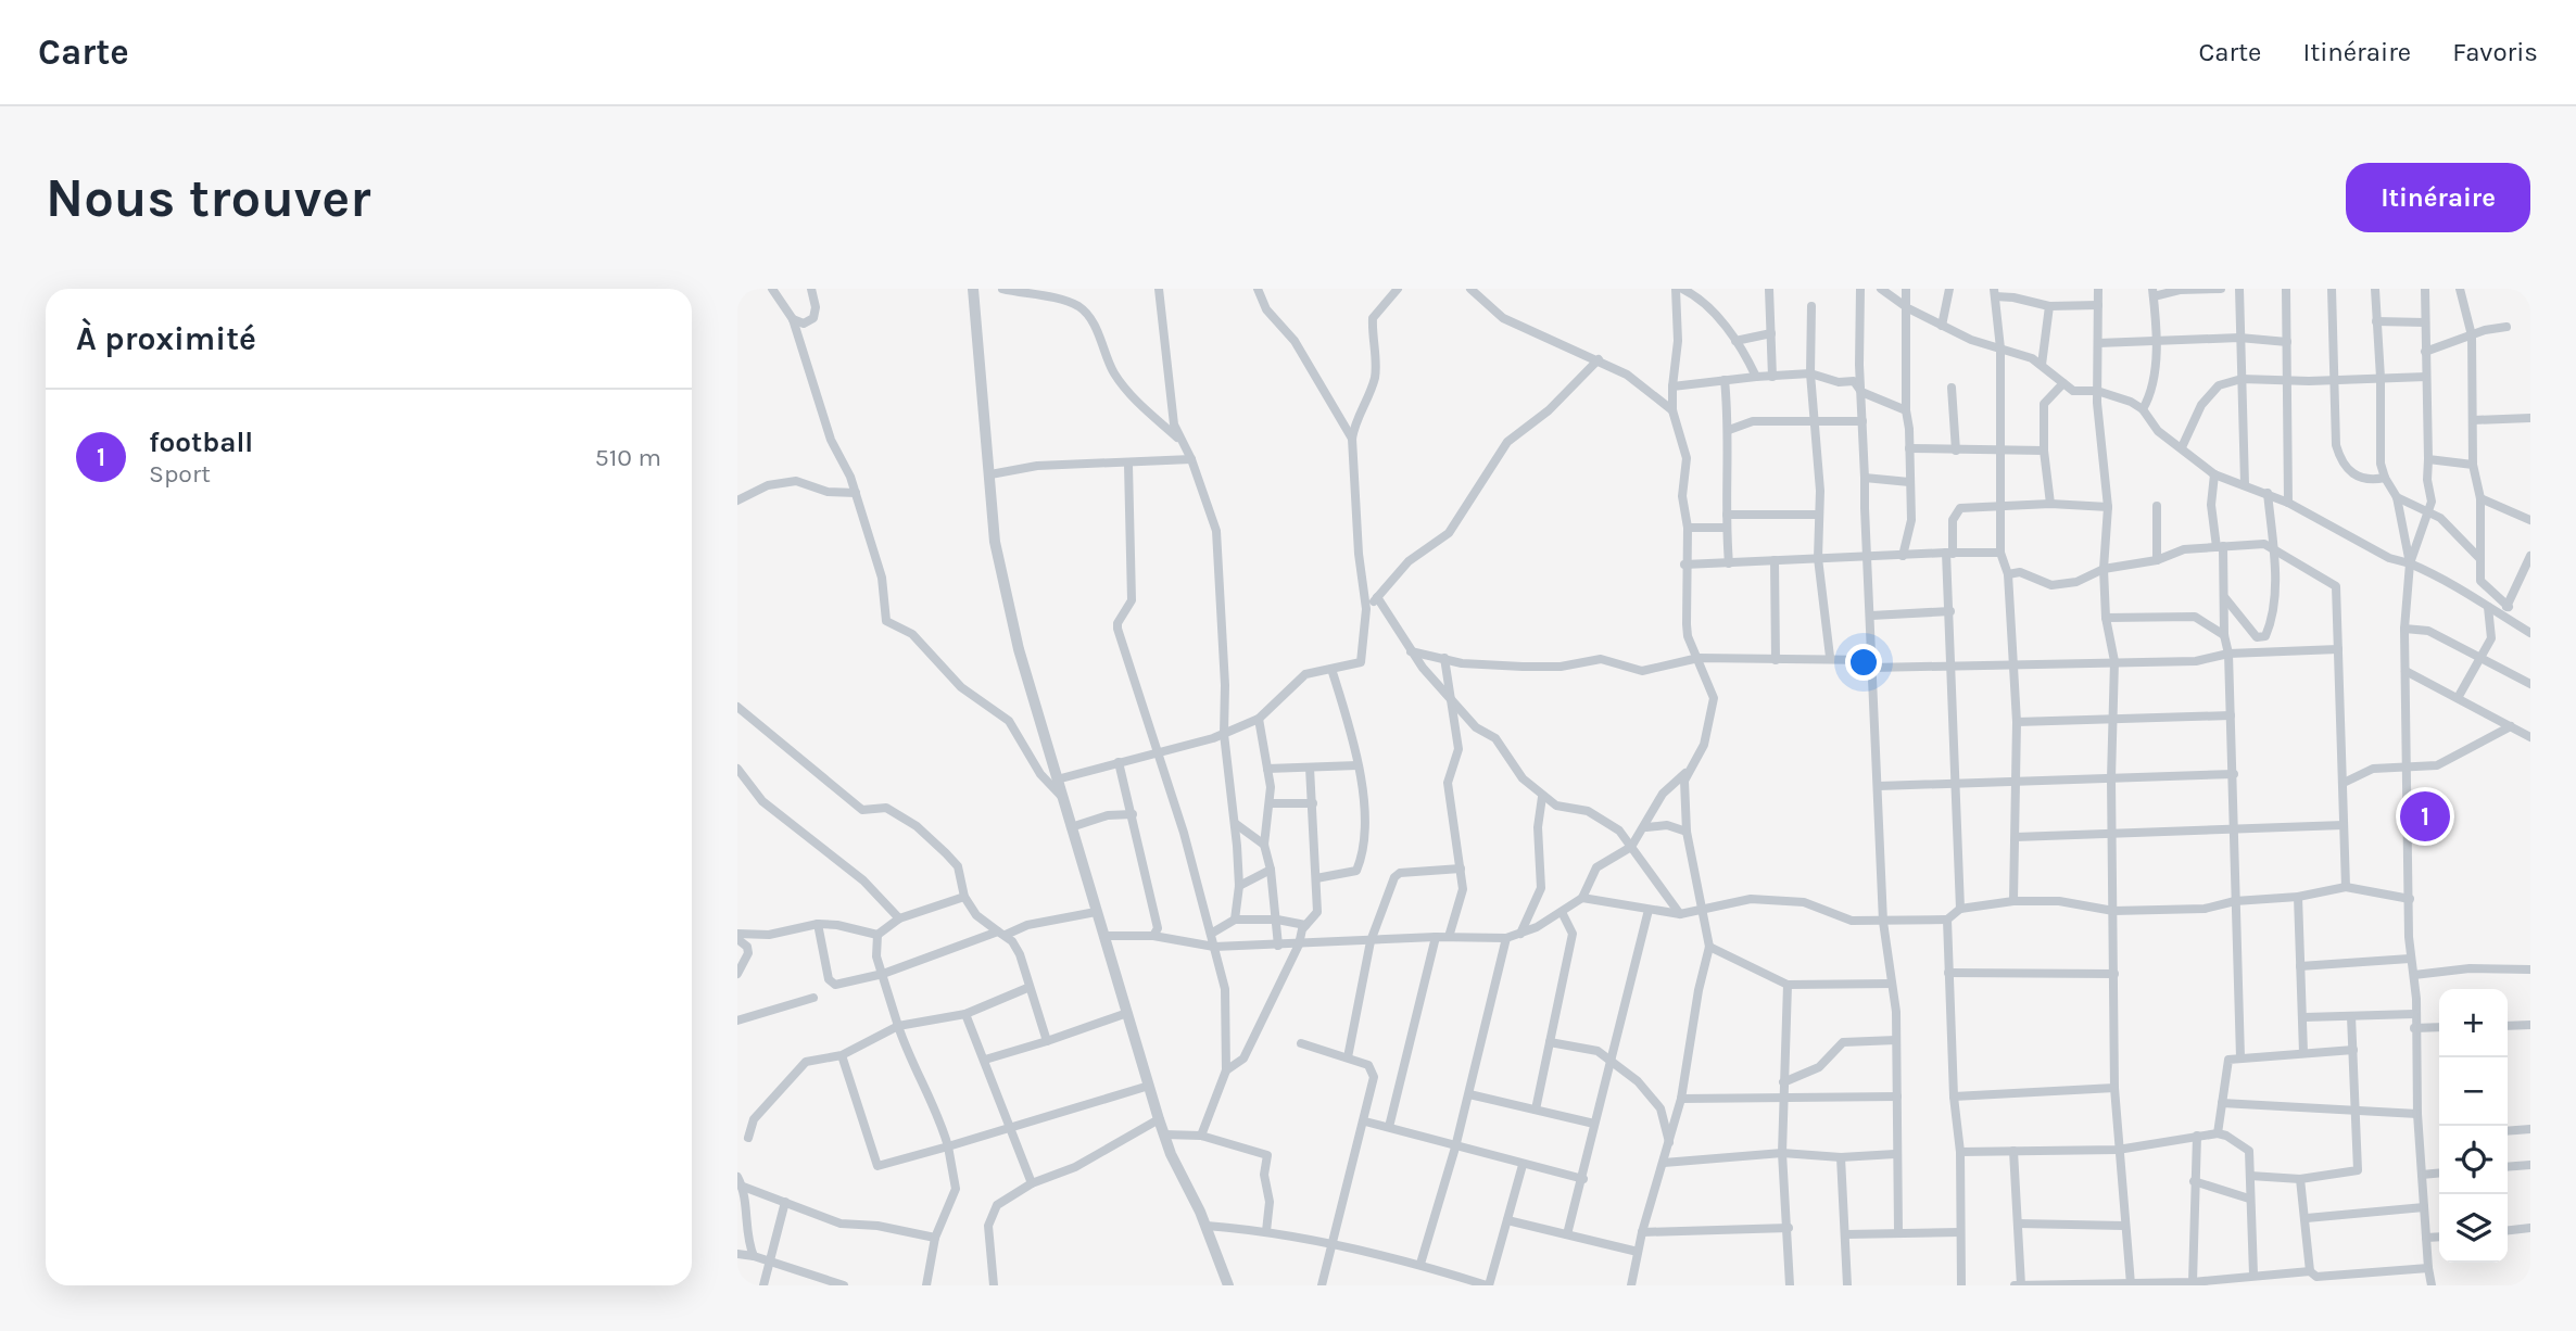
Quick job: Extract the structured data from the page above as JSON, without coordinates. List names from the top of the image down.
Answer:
{
  "page": {
    "header": "Carte",
    "nav": ["Carte", "Itinéraire", "Favoris"],
    "buttons": "Itinéraire",
    "title": "Nous trouver",
    "heading": "À proximité",
    "list": [
      {
        "mark": "1",
        "name": "football",
        "note": "Sport",
        "value": "510 m"
      }
    ],
    "pins": "1",
    "map_buttons": ["+", "−"]
  }
}
